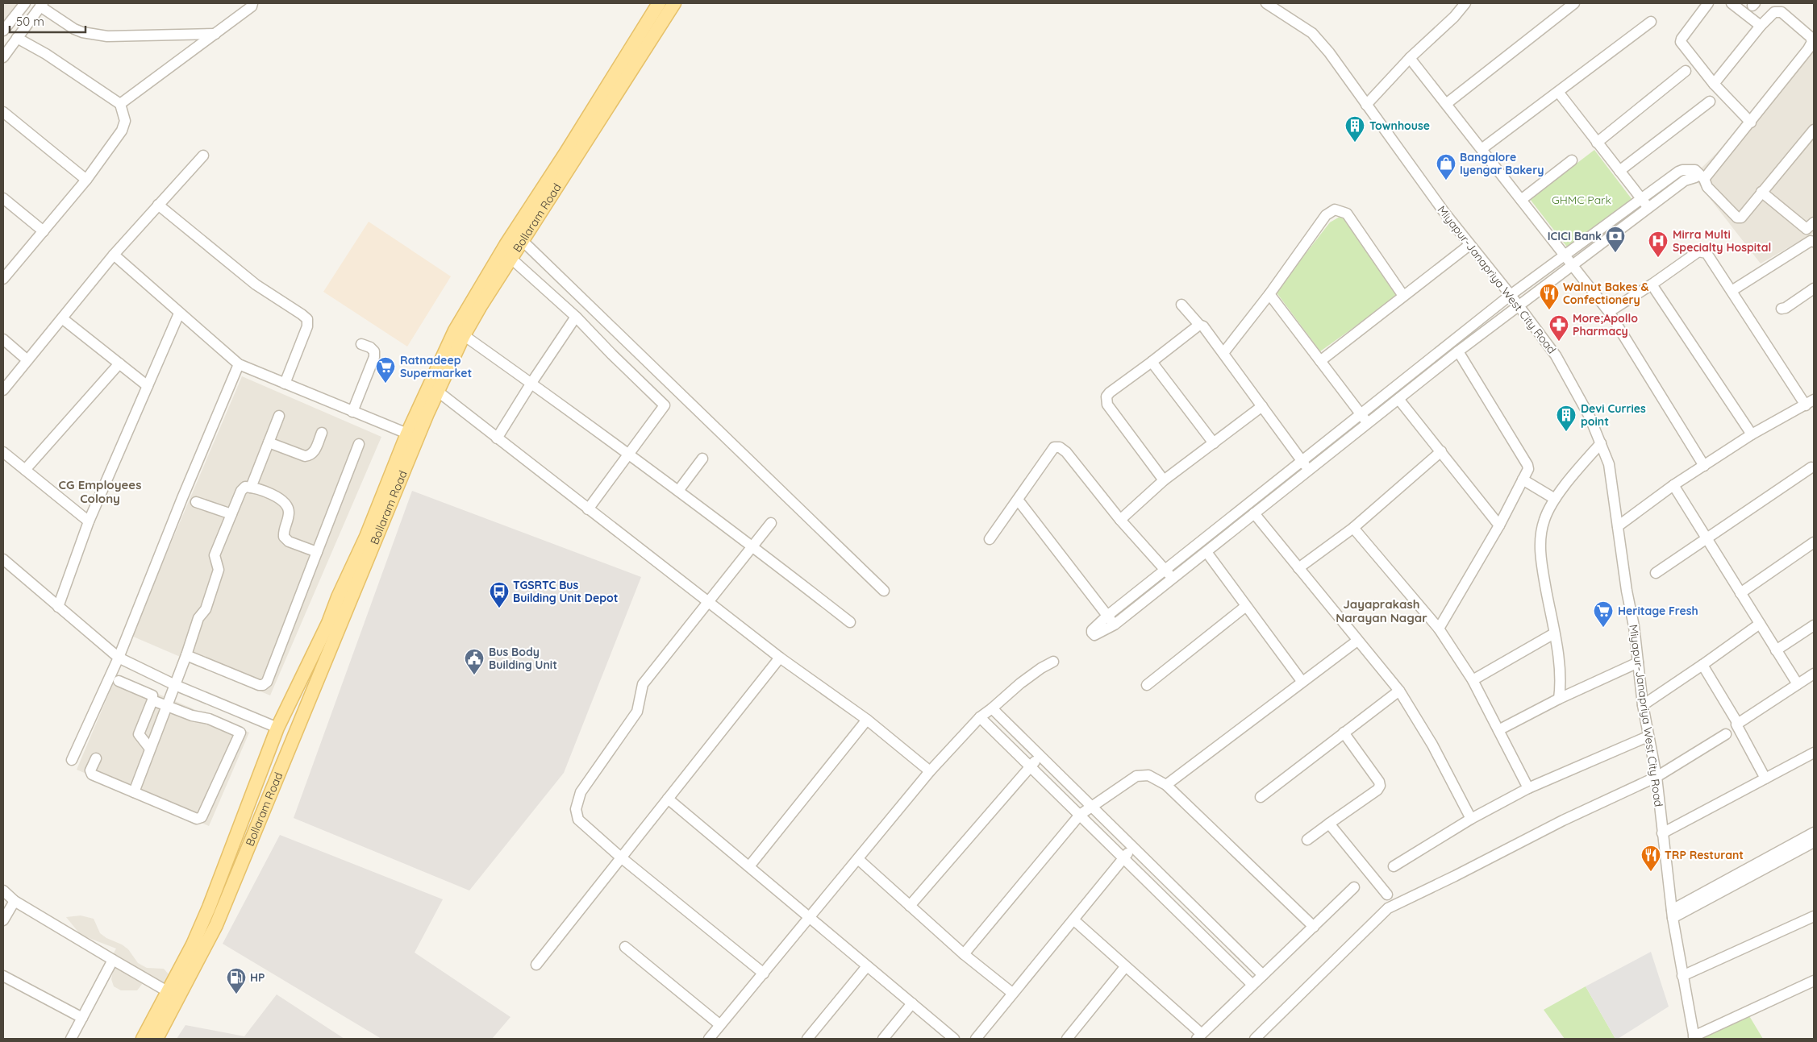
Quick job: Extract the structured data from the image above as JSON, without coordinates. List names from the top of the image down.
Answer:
{
  "streets": {
    "main road": ["Bollaram Road"],
    "street": ["Miyapur-Janapriya West City Road"]
  },
  "districts": ["CG Employees Colony", "Jayaprakash Narayan Nagar"],
  "parks": ["GHMC Park"],
  "places": {
    "building": ["Townhouse", "Devi Curries point"],
    "shop": ["Bangalore Iyengar Bakery"],
    "bank": ["ICICI Bank"],
    "hospital": ["Mirra Multi Specialty Hospital"],
    "restaurant": ["Walnut Bakes & Confectionery", "TRP Resturant"],
    "pharmacy": ["More;Apollo Pharmacy"],
    "supermarket": ["Ratnadeep Supermarket", "Heritage Fresh"],
    "bus stop": ["TGSRTC Bus Building Unit Depot"],
    "public building": ["Bus Body Building Unit"],
    "fuel station": ["HP"]
  },
  "scale_bar": "50 m"
}
